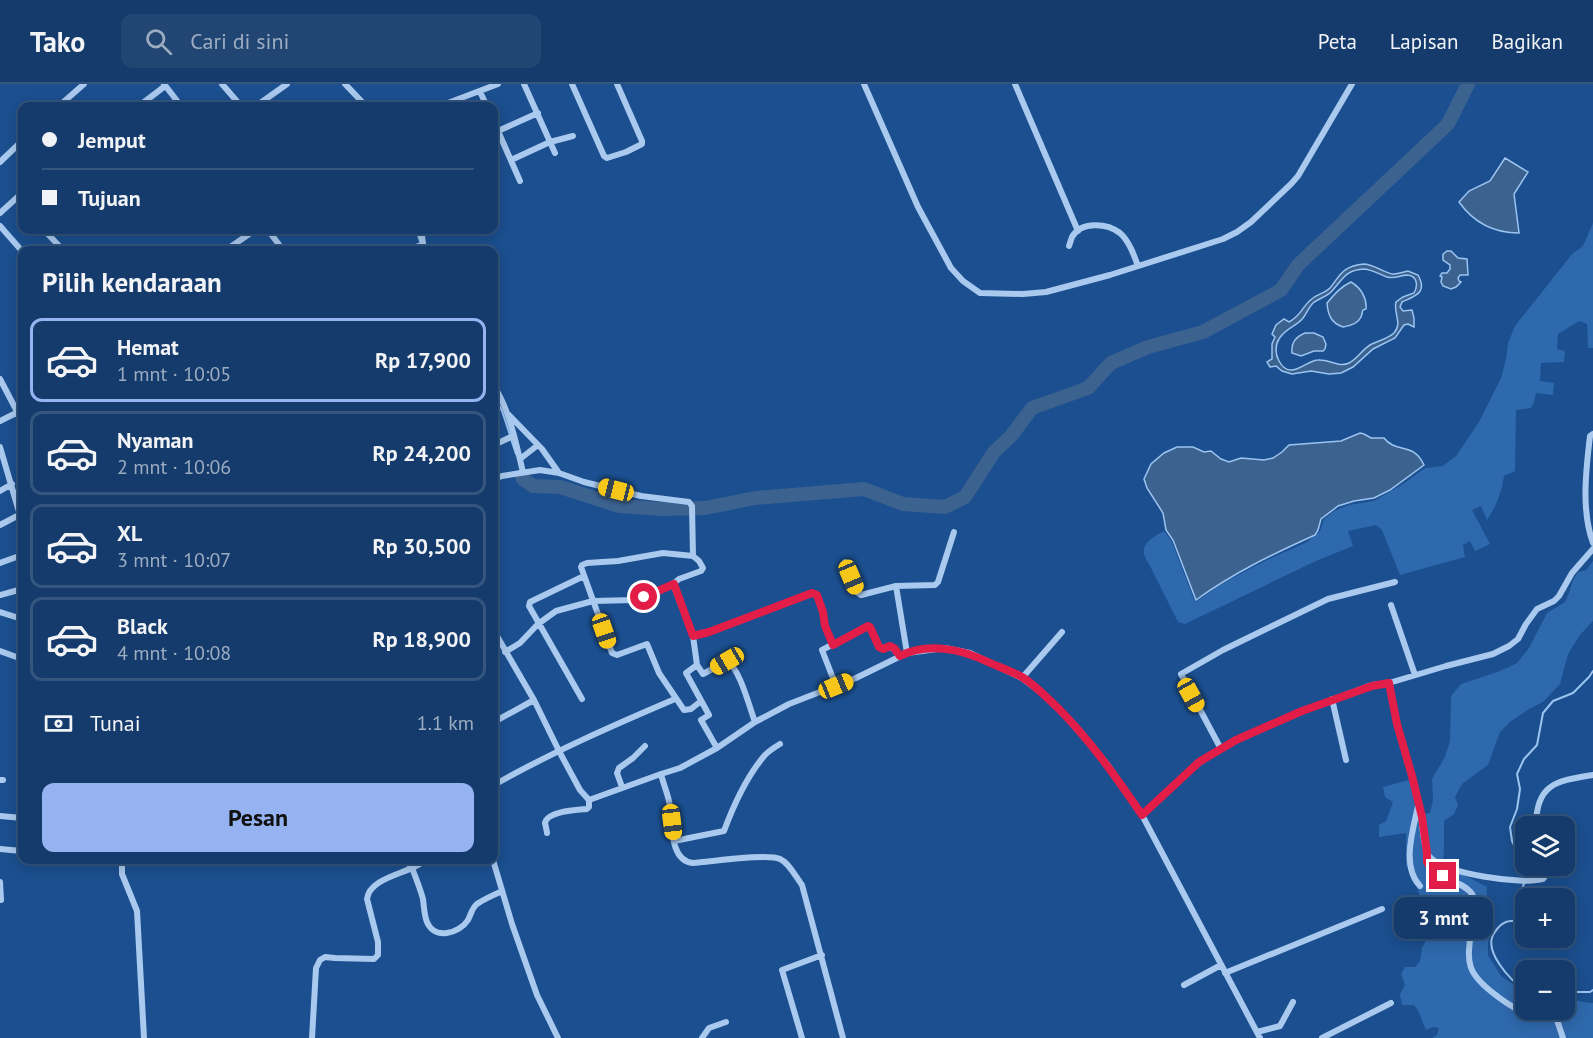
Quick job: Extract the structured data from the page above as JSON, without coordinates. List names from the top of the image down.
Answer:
{
  "page": {
    "header": "Tako",
    "search": "Cari di sini",
    "nav": ["Peta", "Lapisan", "Bagikan"],
    "banner": ["Jemput", "Tujuan"],
    "heading": "Pilih kendaraan",
    "list": [
      {
        "name": "Hemat",
        "note": "1 mnt · 10:05",
        "value": "Rp 17,900"
      },
      {
        "name": "Nyaman",
        "note": "2 mnt · 10:06",
        "value": "Rp 24,200"
      },
      {
        "name": "XL",
        "note": "3 mnt · 10:07",
        "value": "Rp 30,500"
      },
      {
        "name": "Black",
        "note": "4 mnt · 10:08",
        "value": "Rp 18,900"
      }
    ],
    "pay": ["Tunai", "1.1 km"],
    "buttons": "Pesan",
    "map_buttons": ["+", "−"],
    "bubble": "3 mnt"
  }
}
